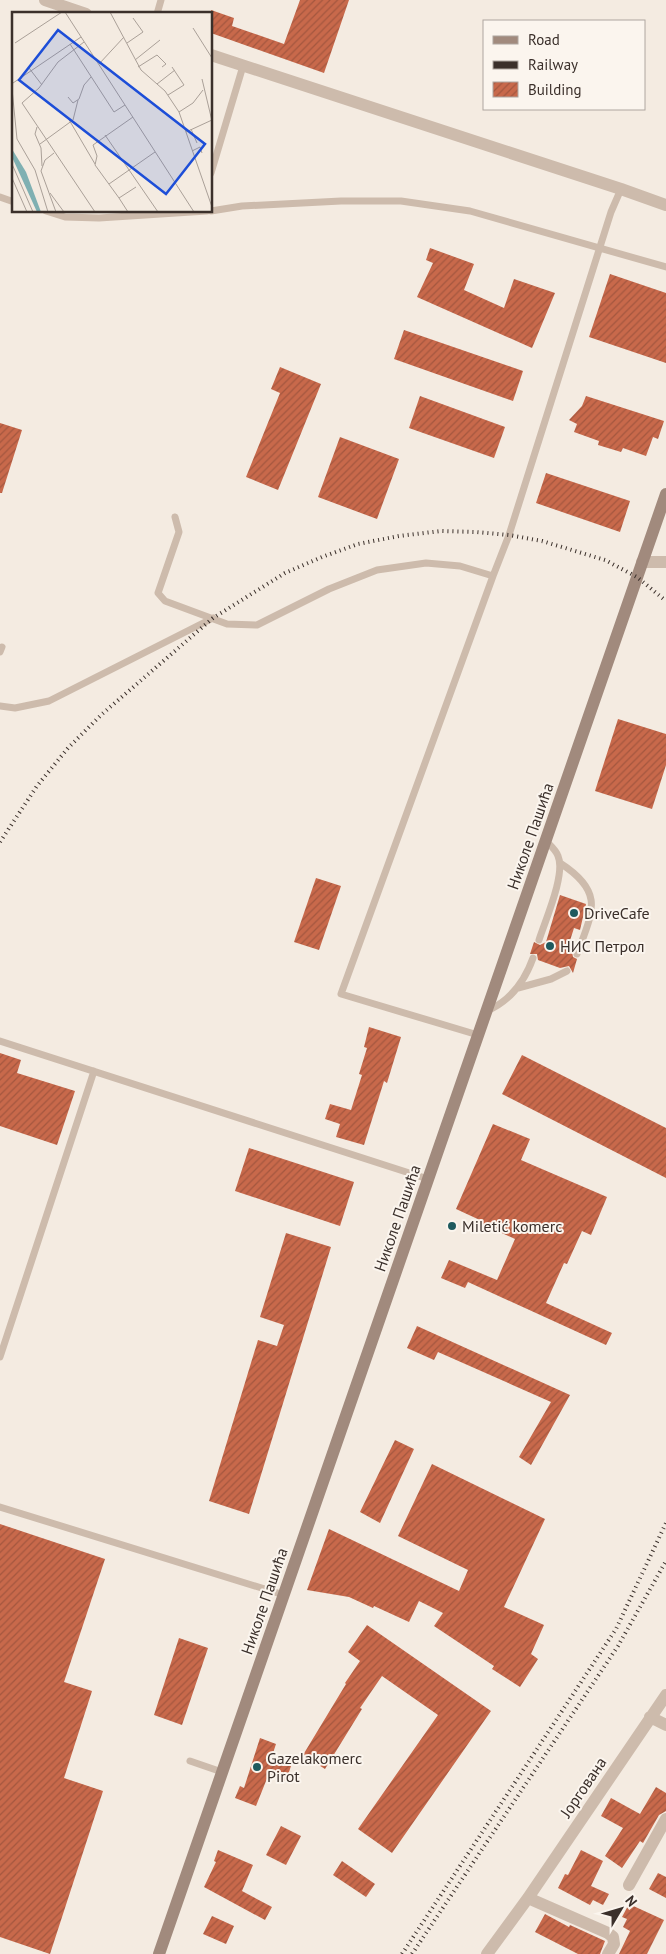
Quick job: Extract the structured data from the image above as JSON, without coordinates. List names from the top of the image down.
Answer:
{
  "streets": {
    "main road": ["Николе Пашића"],
    "street": ["Јоргована"]
  },
  "places": [
    "DriveCafe",
    "НИС Петрол",
    "Miletić komerc",
    "Gazelakomerc Pirot"
  ],
  "legend": ["Road", "Railway", "Building"],
  "north": "top right"
}
